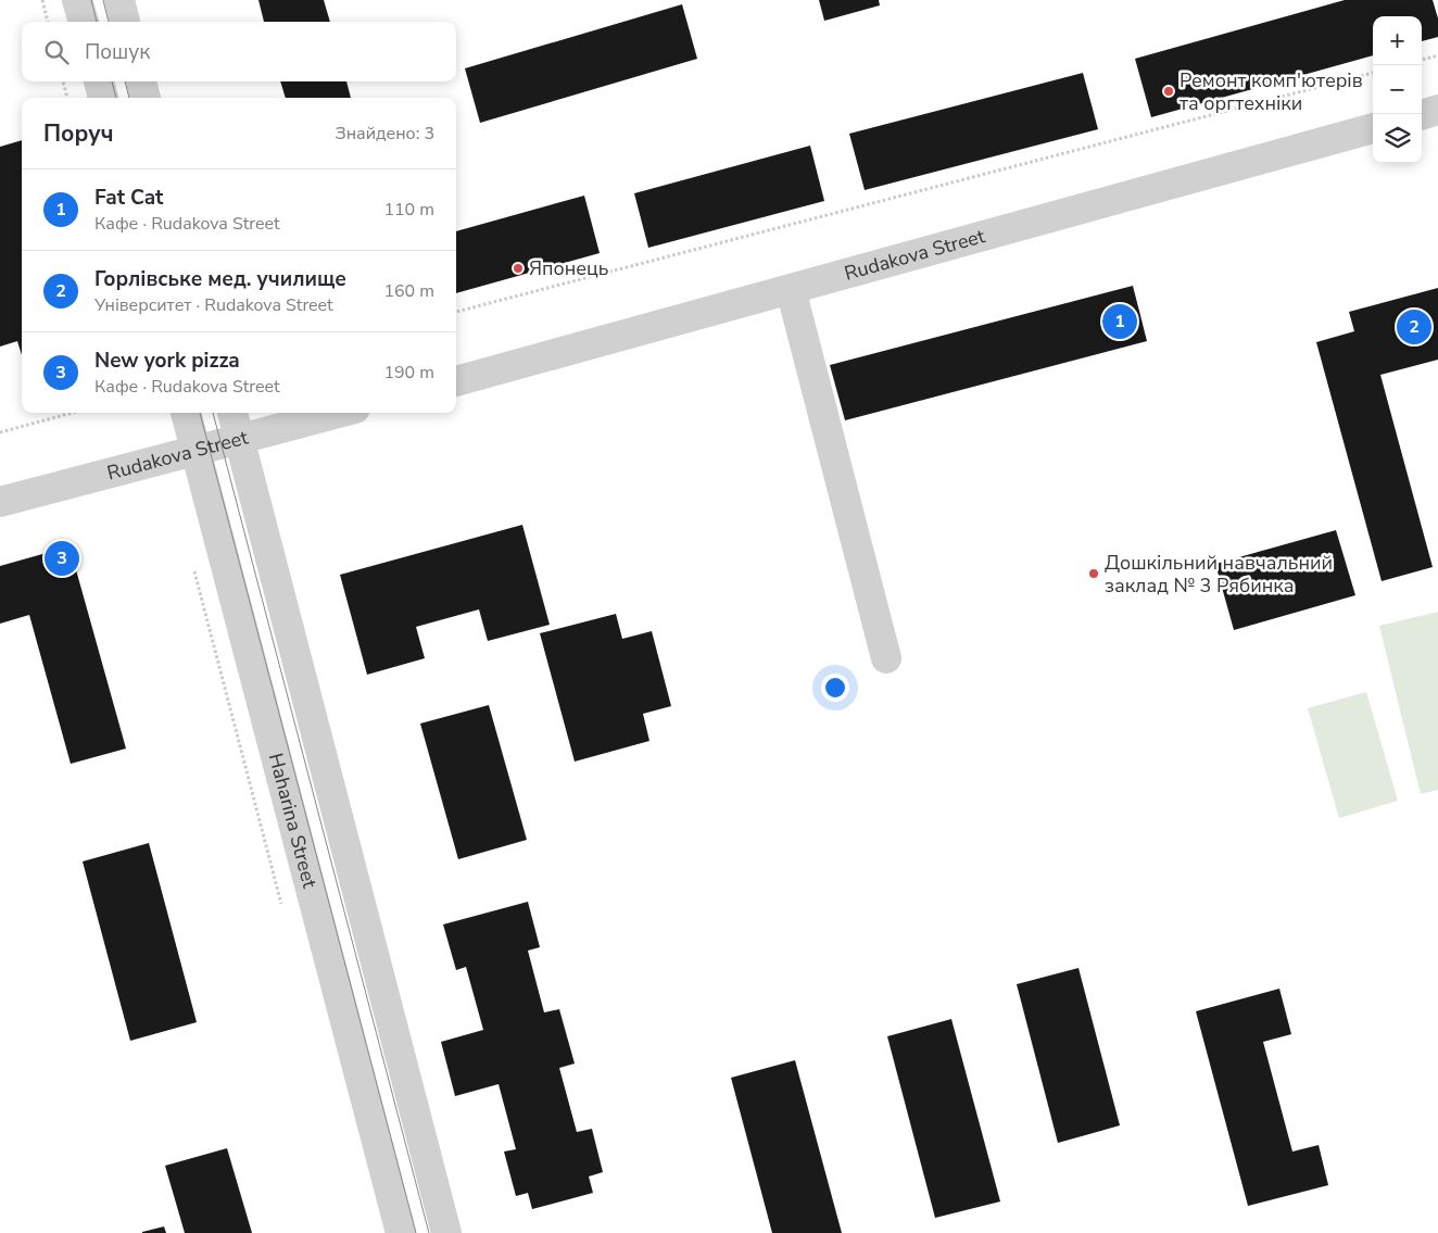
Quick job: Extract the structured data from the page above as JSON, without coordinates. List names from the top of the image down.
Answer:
{
  "streets": {
    "street": ["Rudakova Street", "Haharina Street"]
  },
  "crossings": [
    ["Rudakova Street", "Haharina Street"]
  ],
  "places": ["Ремонт комп'ютерів та оргтехніки", "Японець", "Дошкільний навчальний заклад № 3 Рябинка"],
  "page": {
    "map_buttons": ["+", "−"],
    "search": "Пошук",
    "heading": ["Поруч", "Знайдено: 3"],
    "list": [
      {
        "mark": "1",
        "name": "Fat Cat",
        "note": "Кафе · Rudakova Street",
        "value": "110 m"
      },
      {
        "mark": "2",
        "name": "Горлівське мед. училище",
        "note": "Університет · Rudakova Street",
        "value": "160 m"
      },
      {
        "mark": "3",
        "name": "New york pizza",
        "note": "Кафе · Rudakova Street",
        "value": "190 m"
      }
    ],
    "pins": ["1", "2", "3"]
  }
}
